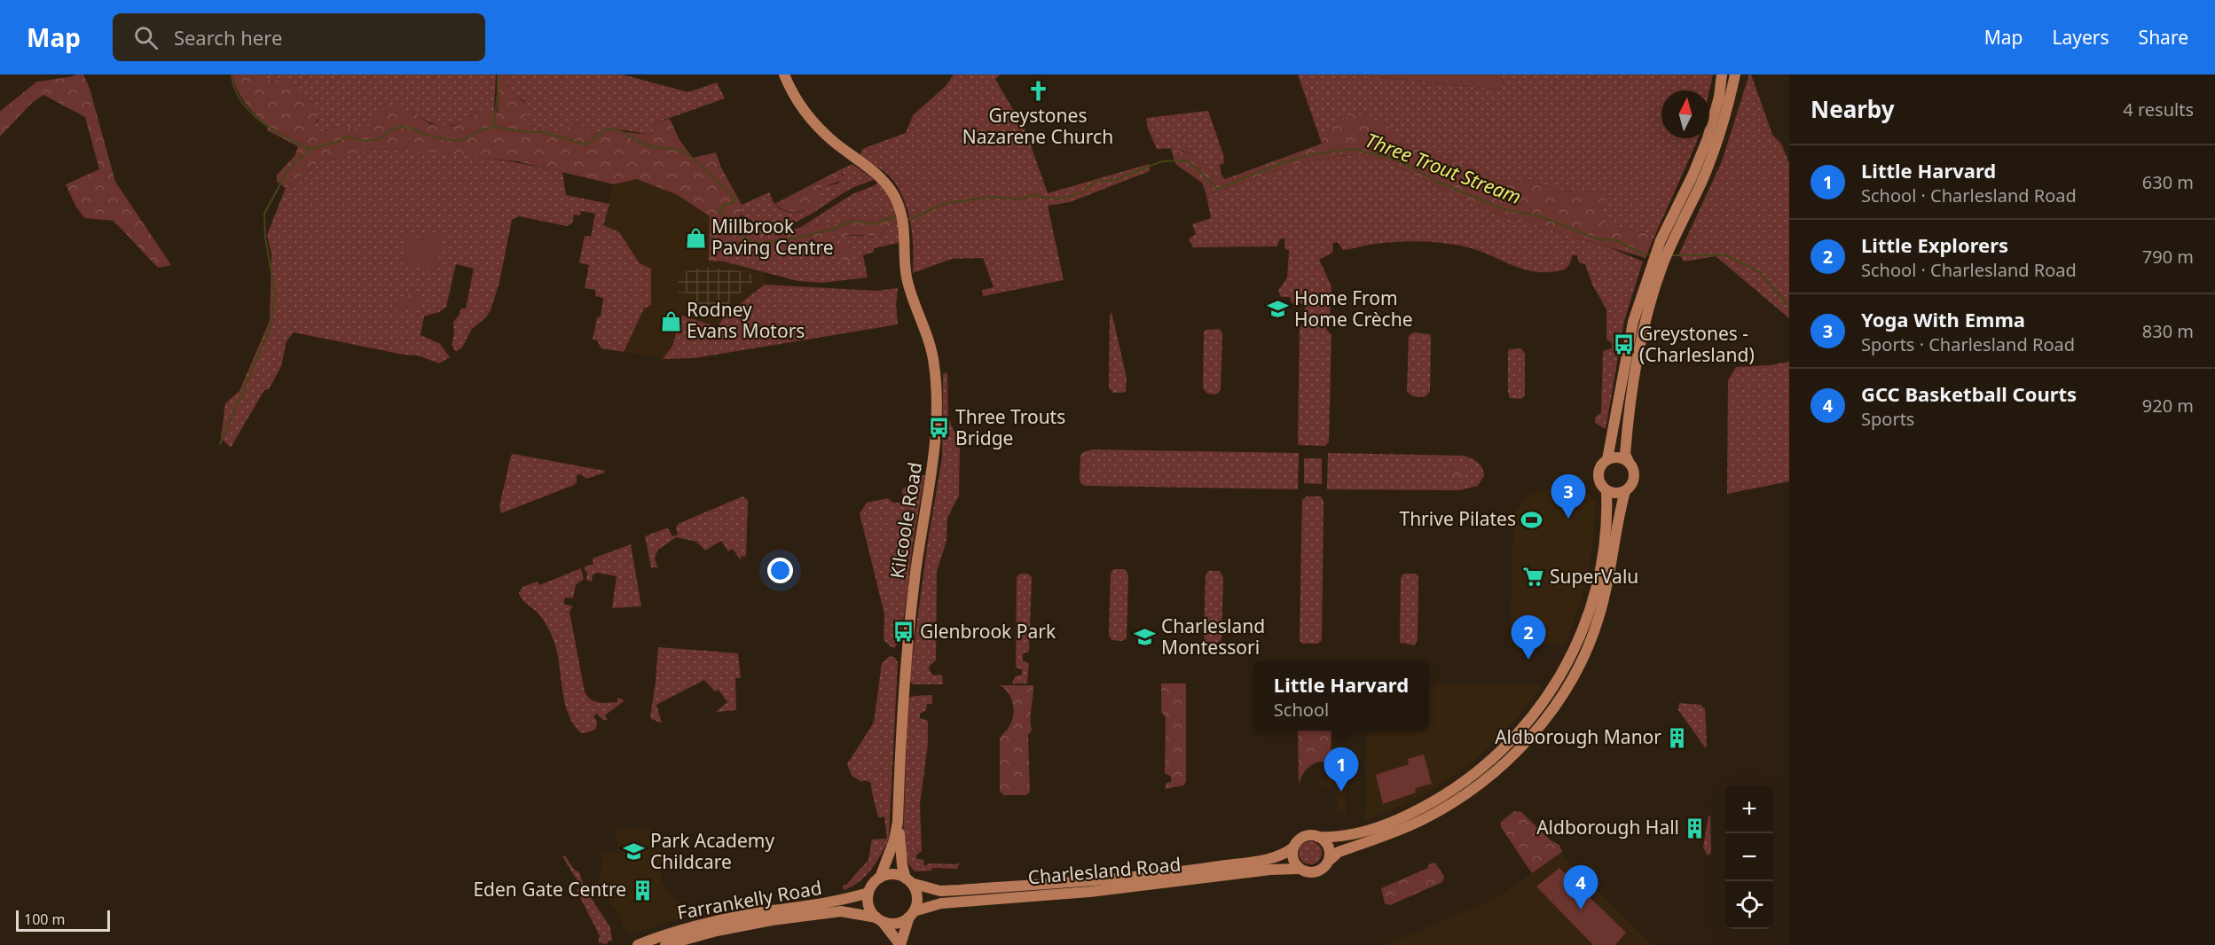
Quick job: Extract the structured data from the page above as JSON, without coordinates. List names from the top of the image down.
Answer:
{
  "streets": {
    "main road": ["Kilcoole Road", "Charlesland Road", "Farrankelly Road"]
  },
  "crossings": [
    ["Charlesland Road", "Farrankelly Road"]
  ],
  "water": ["Three Trout Stream"],
  "places": {
    "church": ["Greystones Nazarene Church"],
    "shop": ["Millbrook Paving Centre", "Rodney Evans Motors"],
    "school or university": ["Home From Home Crèche", "Charlesland Montessori", "Park Academy Childcare"],
    "bus stop": ["Greystones - (Charlesland)", "Three Trouts Bridge", "Glenbrook Park"],
    "sports": ["Thrive Pilates"],
    "supermarket": ["SuperValu"],
    "building": ["Aldborough Manor", "Aldborough Hall", "Eden Gate Centre"]
  },
  "scale_bar": "100 m",
  "north": "top",
  "page": {
    "header": "Map",
    "search": "Search here",
    "nav": ["Map", "Layers", "Share"],
    "heading": ["Nearby", "4 results"],
    "list": [
      {
        "mark": "1",
        "name": "Little Harvard",
        "note": "School · Charlesland Road",
        "value": "630 m"
      },
      {
        "mark": "2",
        "name": "Little Explorers",
        "note": "School · Charlesland Road",
        "value": "790 m"
      },
      {
        "mark": "3",
        "name": "Yoga With Emma",
        "note": "Sports · Charlesland Road",
        "value": "830 m"
      },
      {
        "mark": "4",
        "name": "GCC Basketball Courts",
        "note": "Sports",
        "value": "920 m"
      }
    ],
    "pins": [
      "3",
      "2",
      "1",
      "4"
    ],
    "popup": ["Little Harvard", "School"],
    "map_buttons": ["+", "−"],
    "scale": "100 m"
  }
}
